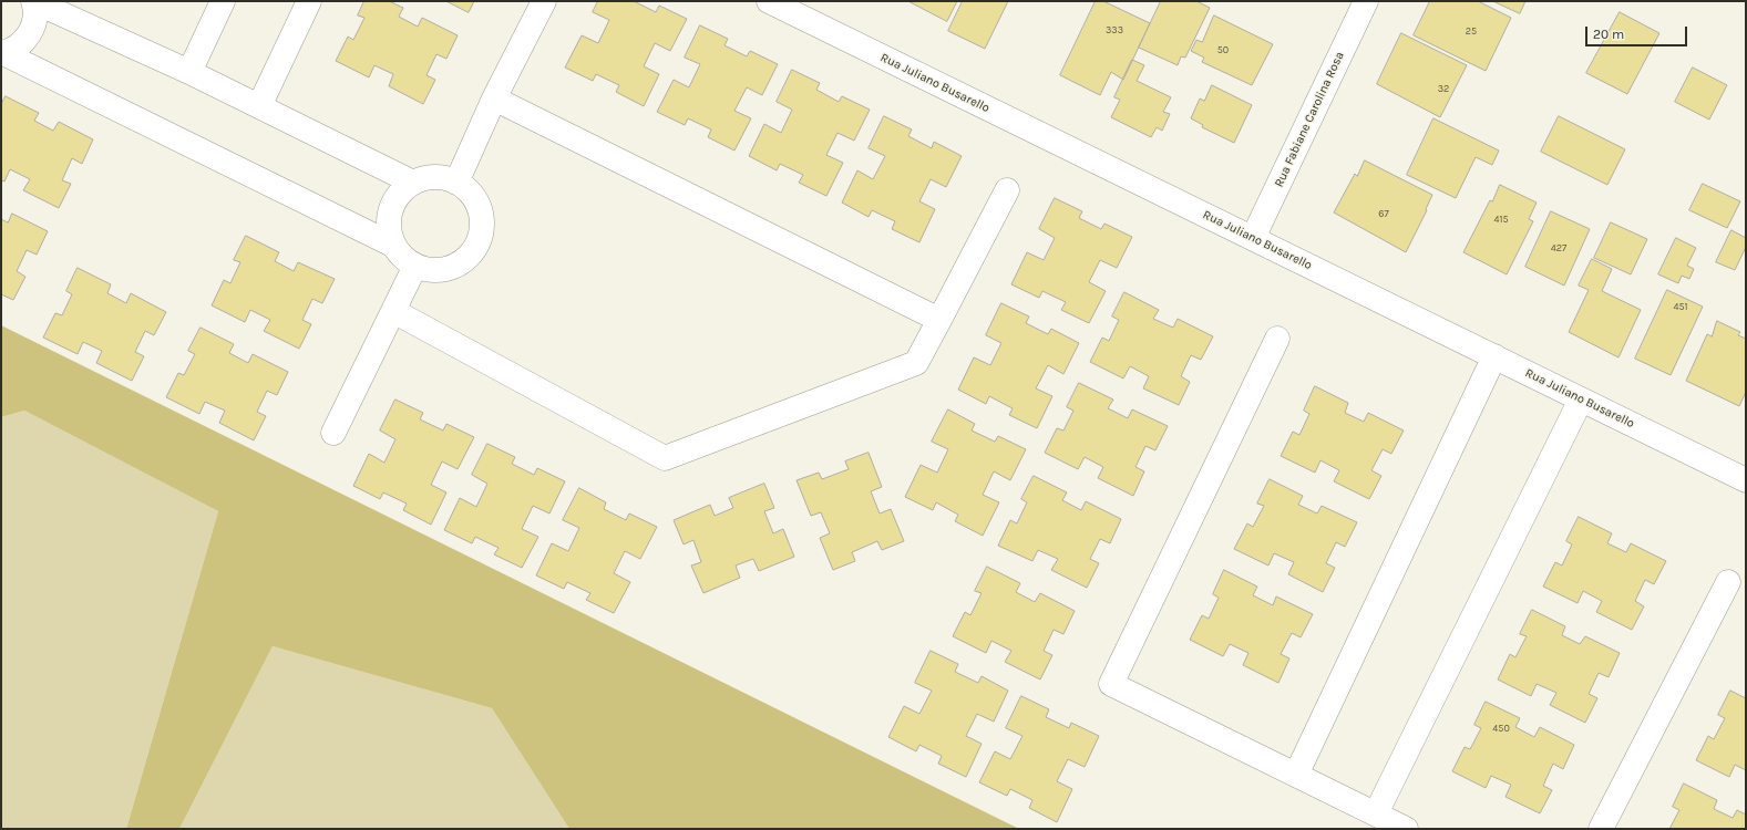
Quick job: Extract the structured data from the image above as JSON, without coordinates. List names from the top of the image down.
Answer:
{
  "streets": {
    "street": ["Rua Juliano Busarello", "Rua Fabiane Carolina Rosa"]
  },
  "crossings": [
    ["Rua Juliano Busarello", "Rua Fabiane Carolina Rosa"]
  ],
  "house_numbers": [
    "333",
    "25",
    "50",
    "32",
    "67",
    "415",
    "427",
    "451",
    "450"
  ],
  "scale_bar": "20 m"
}
